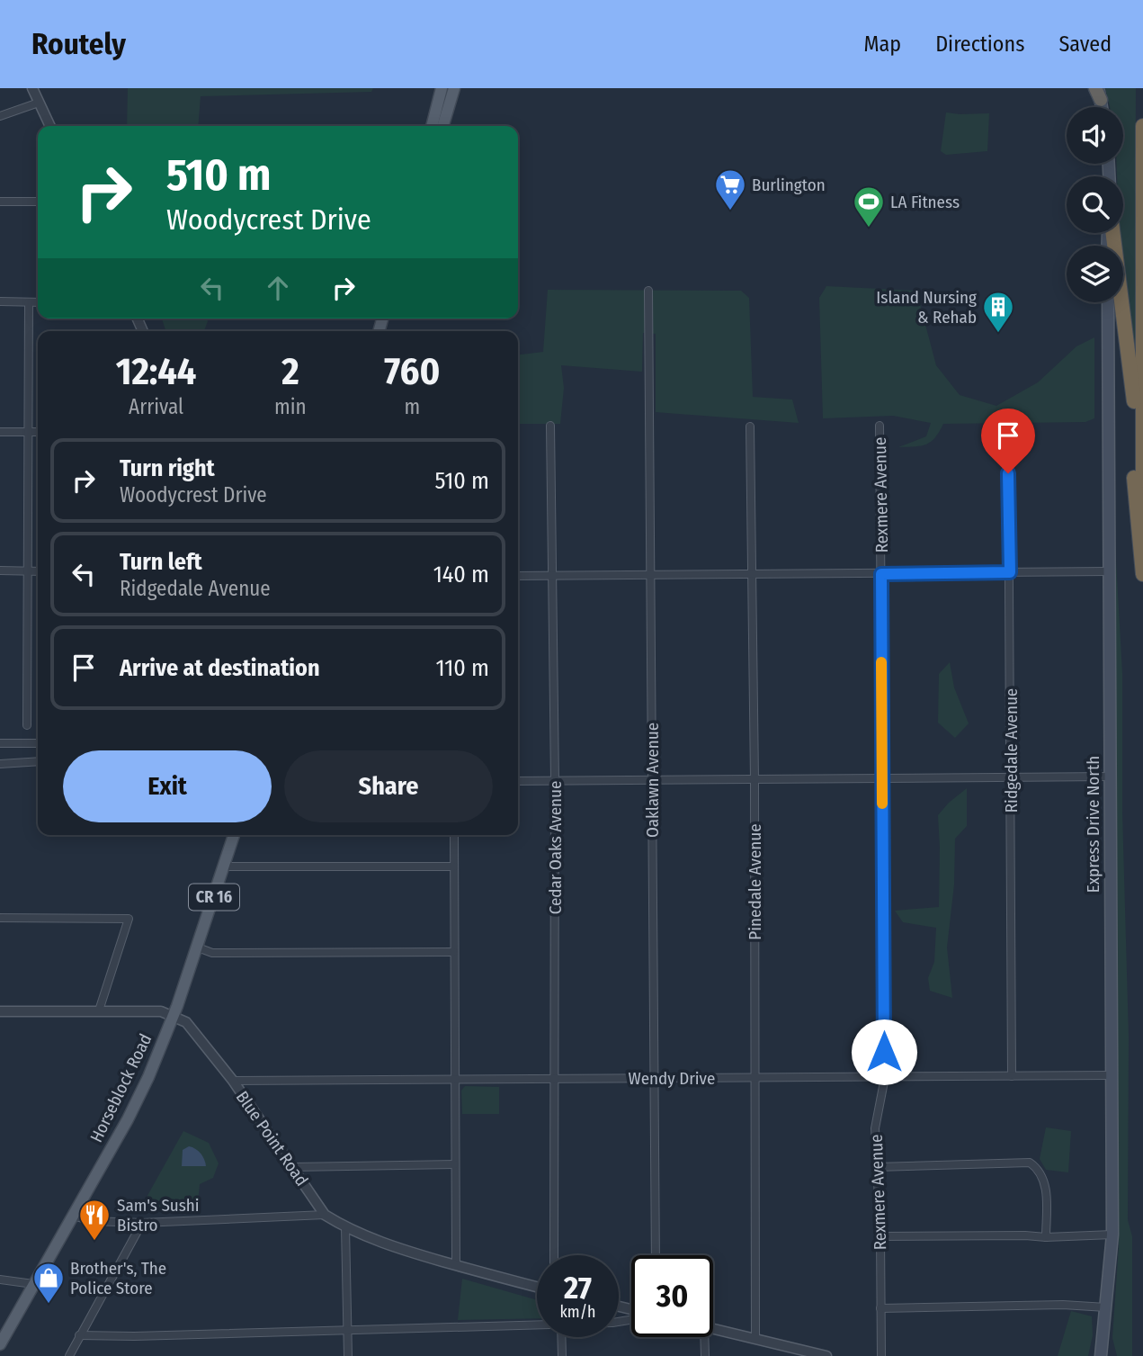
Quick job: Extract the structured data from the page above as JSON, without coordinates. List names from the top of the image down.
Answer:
{
  "streets": {
    "main road": ["Express Drive North", "CR 16", "Horseblock Road"],
    "street": [
      "Rexmere Avenue",
      "Ridgedale Avenue",
      "Oaklawn Avenue",
      "Cedar Oaks Avenue",
      "Pinedale Avenue",
      "Wendy Drive",
      "Blue Point Road"
    ]
  },
  "crossings": [
    ["Rexmere Avenue", "Wendy Drive"],
    ["Ridgedale Avenue", "Wendy Drive"],
    ["Oaklawn Avenue", "Wendy Drive"],
    ["Express Drive North", "Wendy Drive"],
    ["Cedar Oaks Avenue", "Wendy Drive"],
    ["Pinedale Avenue", "Wendy Drive"],
    ["Wendy Drive", "Blue Point Road"],
    ["Horseblock Road", "Blue Point Road"]
  ],
  "places": {
    "supermarket": ["Burlington"],
    "sports": ["LA Fitness"],
    "building": ["Island Nursing & Rehab"],
    "restaurant": ["Sam's Sushi Bistro"],
    "shop": ["Brother's, The Police Store"]
  },
  "page": {
    "header": "Routely",
    "nav": ["Map", "Directions", "Saved"],
    "turn": ["510 m", "Woodycrest Drive"],
    "eta": [
      "12:44",
      "Arrival",
      "2",
      "min",
      "760",
      "m"
    ],
    "list": [
      {
        "name": "Turn right",
        "note": "Woodycrest Drive",
        "value": "510 m"
      },
      {
        "name": "Turn left",
        "note": "Ridgedale Avenue",
        "value": "140 m"
      },
      {
        "name": "Arrive at destination",
        "value": "110 m"
      }
    ],
    "buttons": ["Exit", "Share"],
    "speed": "27 km/h",
    "limit": "30"
  }
}
